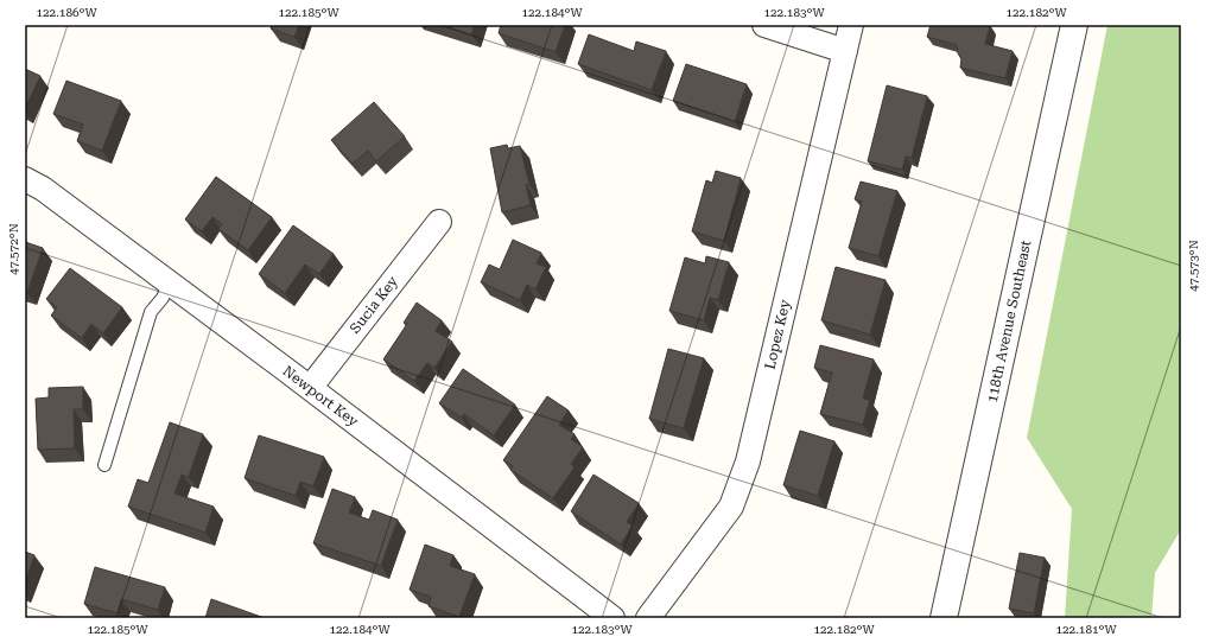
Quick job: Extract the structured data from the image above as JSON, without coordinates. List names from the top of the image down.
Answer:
{
  "streets": {
    "street": [
      "Sucia Key",
      "118th Avenue Southeast",
      "Lopez Key",
      "Newport Key"
    ]
  },
  "crossings": [
    ["Sucia Key", "Newport Key"]
  ],
  "coordinates": [
    "122.186°W",
    "122.185°W",
    "122.184°W",
    "122.183°W",
    "122.182°W",
    "47.572°N",
    "47.573°N",
    "122.181°W"
  ]
}
